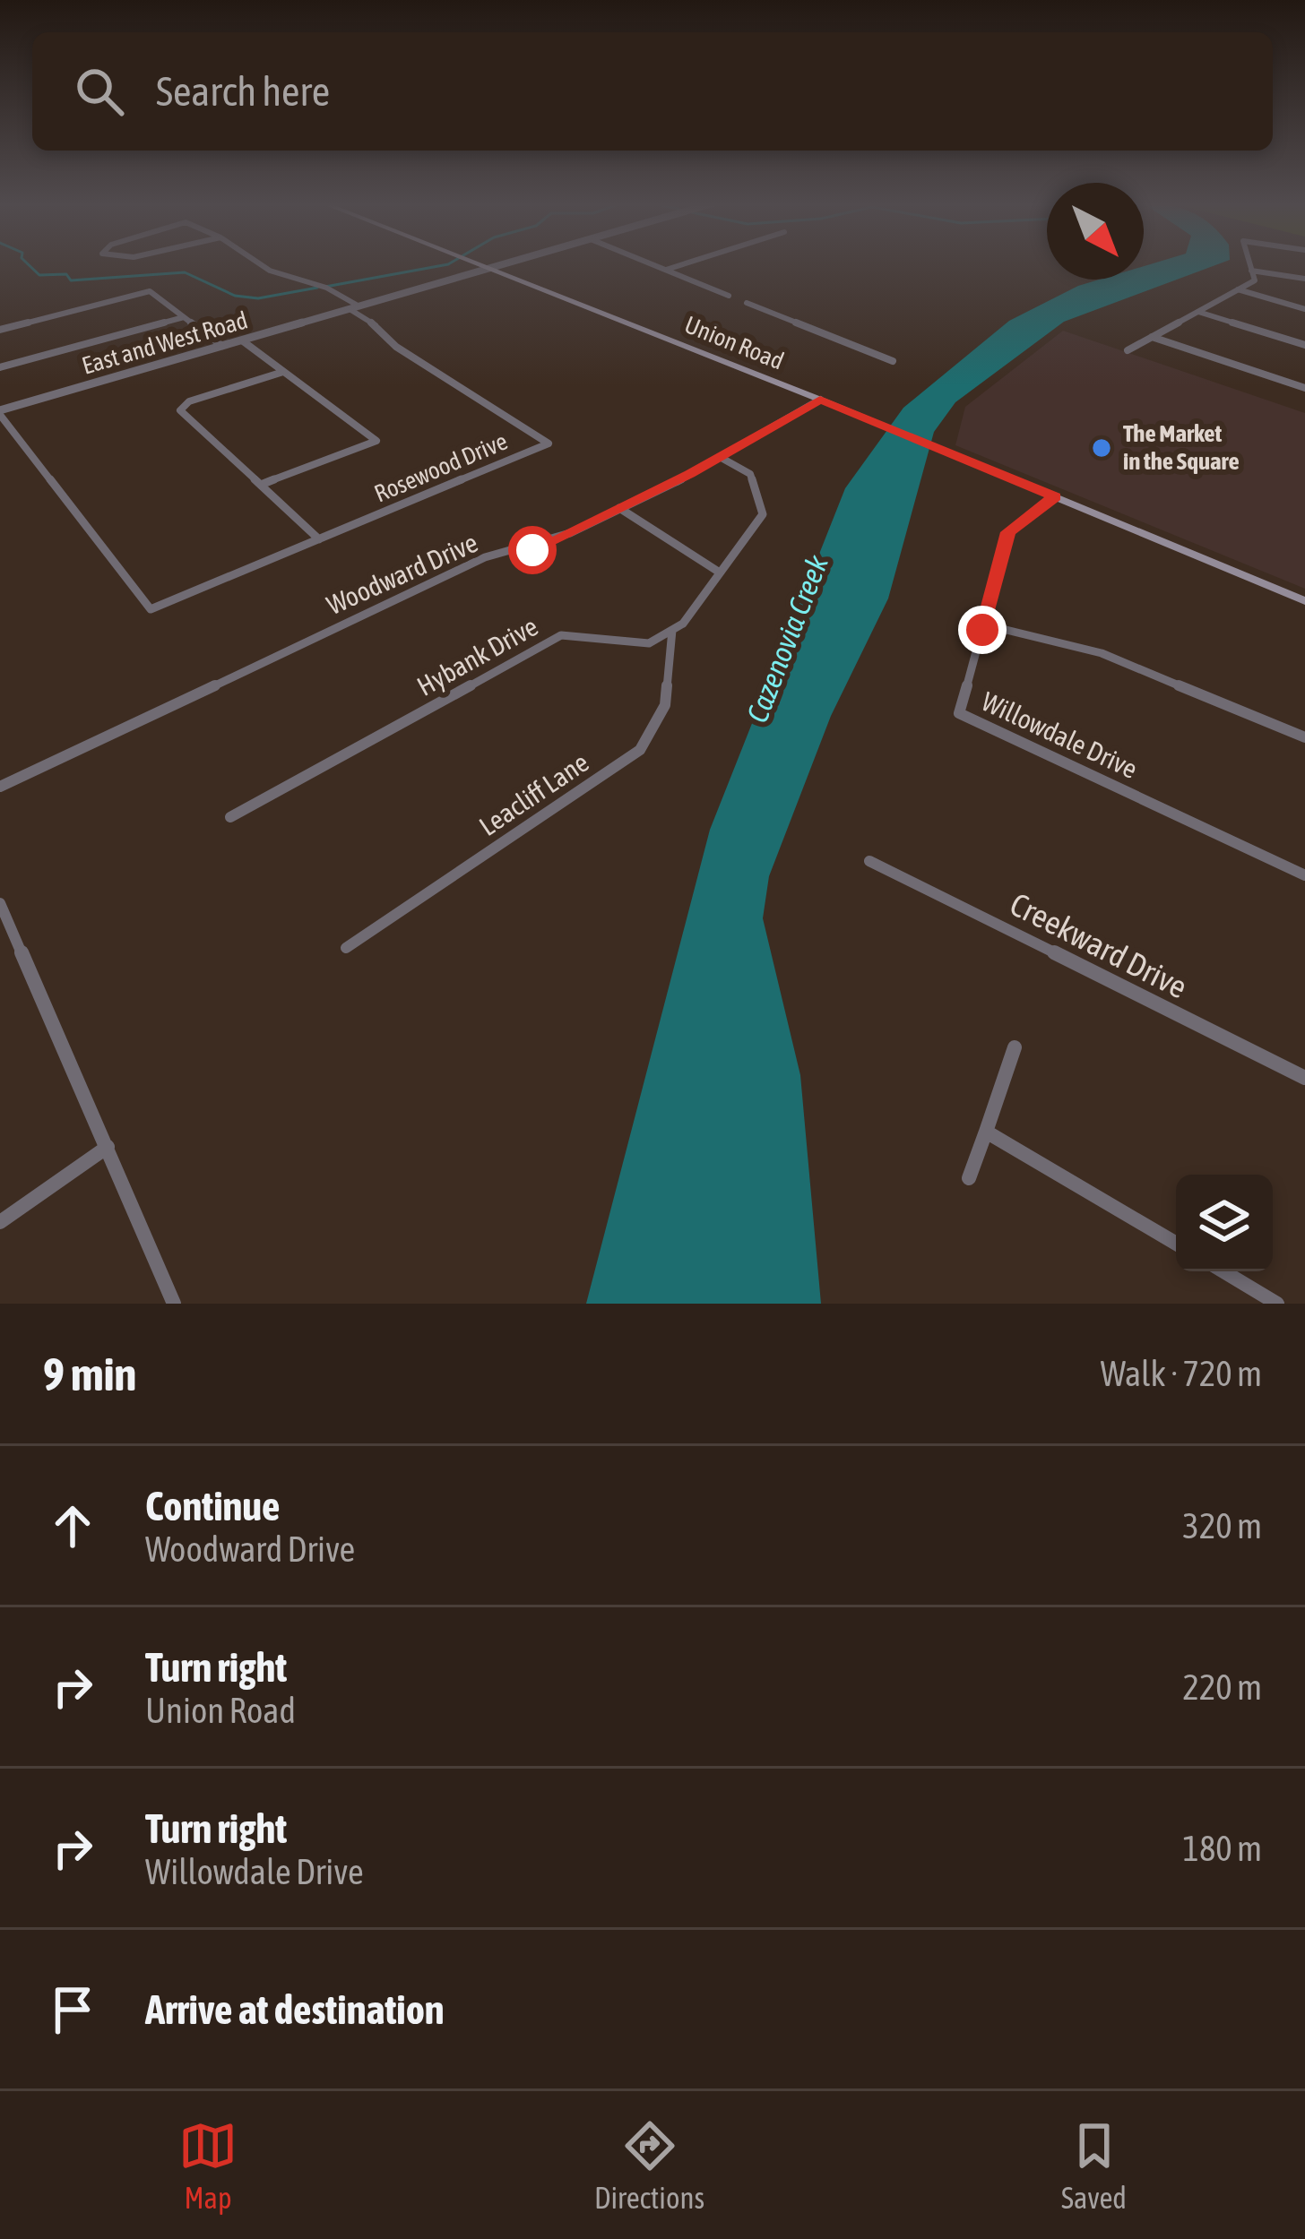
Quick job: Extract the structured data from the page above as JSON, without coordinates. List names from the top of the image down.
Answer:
{
  "streets": {
    "main road": ["Union Road"],
    "street": [
      "East and West Road",
      "Rosewood Drive",
      "Woodward Drive",
      "Hybank Drive",
      "Willowdale Drive",
      "Leacliff Lane",
      "Creekward Drive"
    ]
  },
  "crossings": [
    ["East and West Road", "Union Road"],
    ["East and West Road", "Rosewood Drive"],
    ["Union Road", "Woodward Drive"],
    ["Union Road", "Willowdale Drive"],
    ["Hybank Drive", "Leacliff Lane"]
  ],
  "water": ["Cazenovia Creek"],
  "places": ["The Market in the Square"],
  "north": "bottom right",
  "page": {
    "search": "Search here",
    "heading": ["9 min", "Walk · 720 m"],
    "list": [
      ["Continue", "Woodward Drive", "320 m"],
      ["Turn right", "Union Road", "220 m"],
      ["Turn right", "Willowdale Drive", "180 m"],
      "Arrive at destination"
    ],
    "nav": ["Map", "Directions", "Saved"]
  }
}
